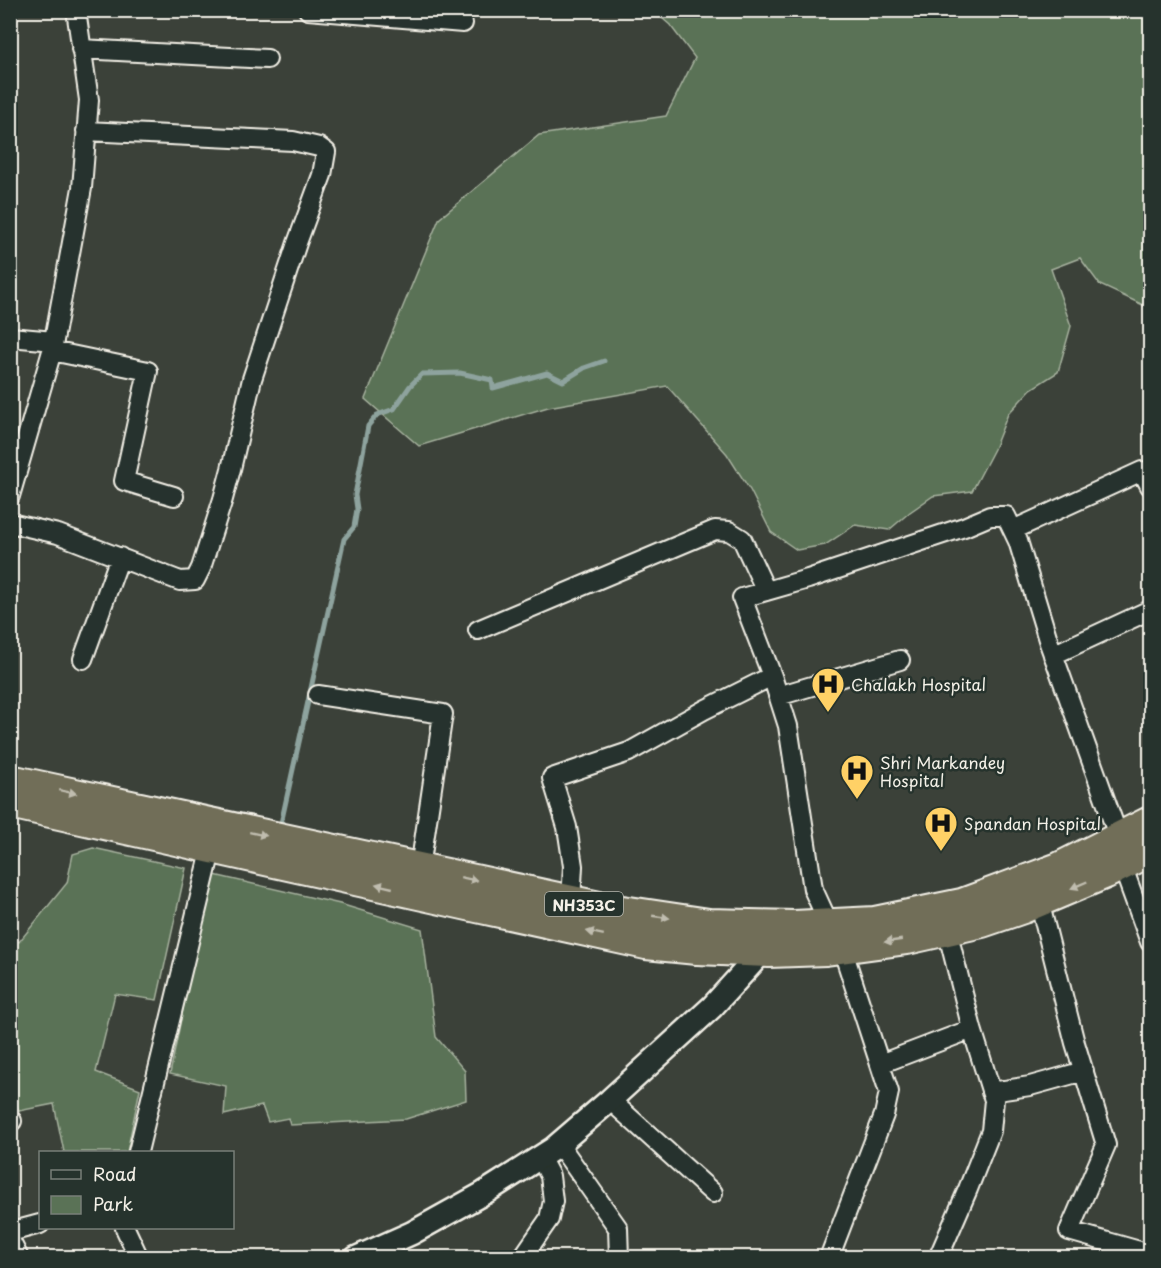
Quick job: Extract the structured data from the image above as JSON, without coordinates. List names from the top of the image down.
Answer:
{
  "streets": {
    "highway": ["NH353C"]
  },
  "places": {
    "hospital": ["Chalakh Hospital", "Shri Markandey Hospital", "Spandan Hospital"]
  },
  "legend": ["Road", "Park"]
}
